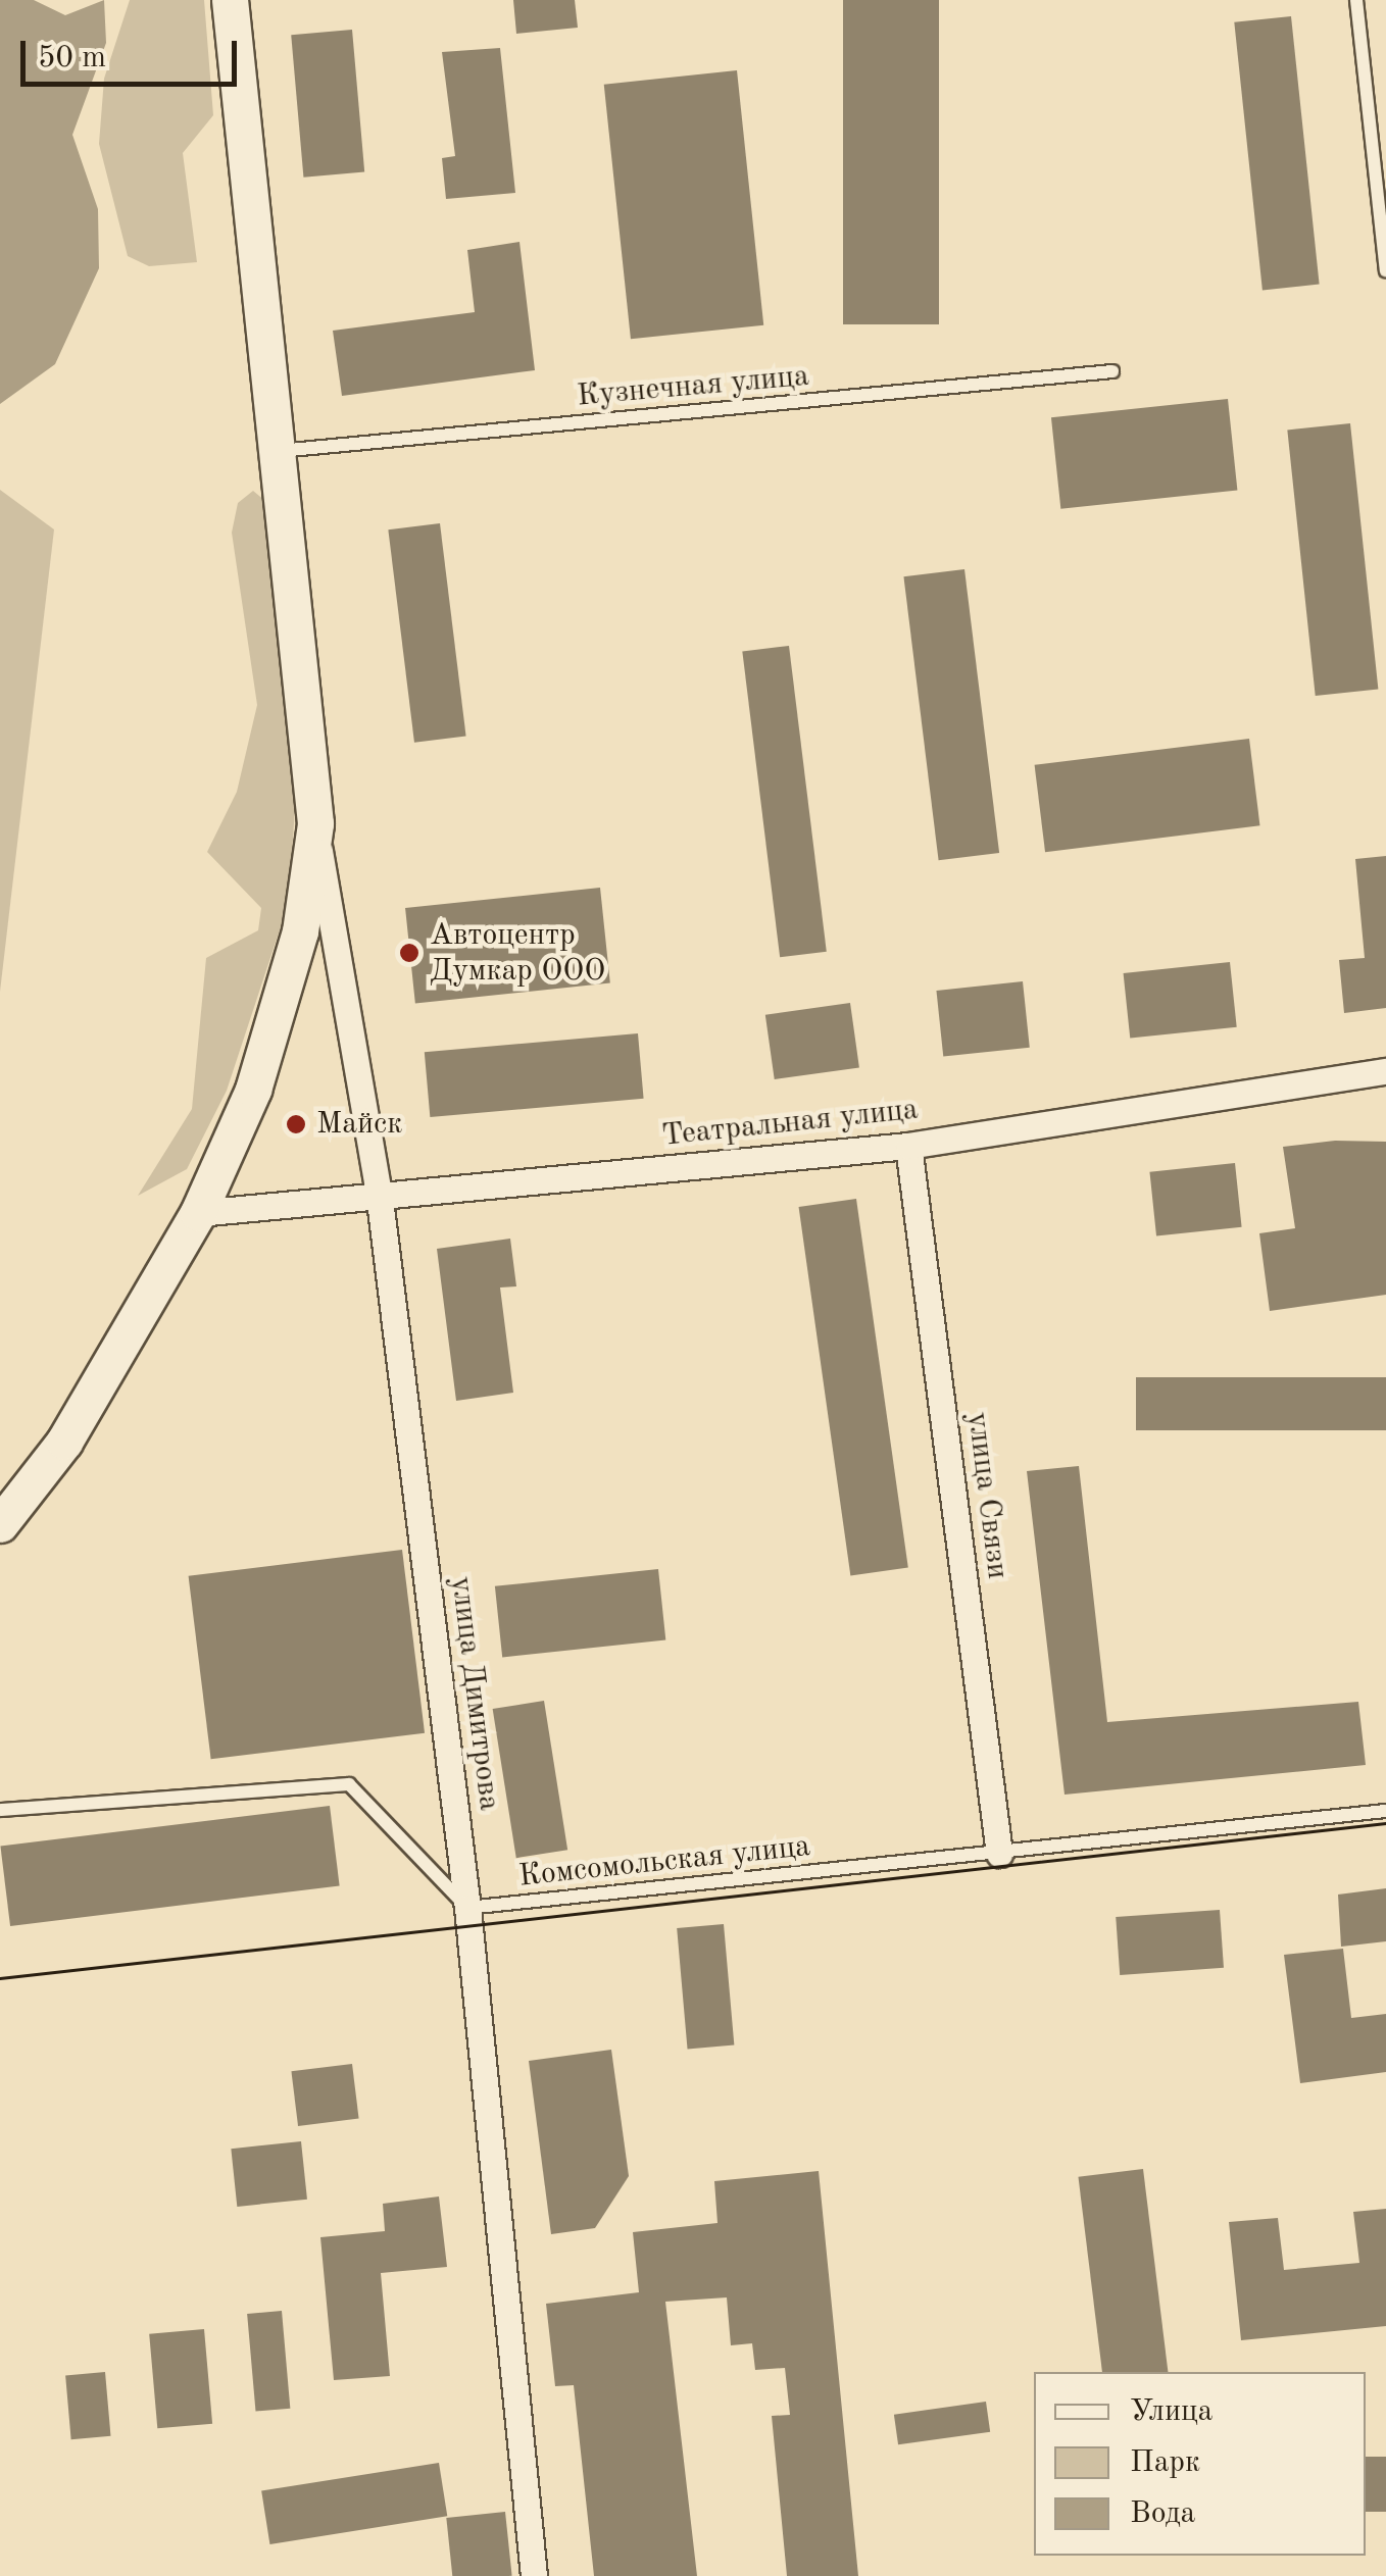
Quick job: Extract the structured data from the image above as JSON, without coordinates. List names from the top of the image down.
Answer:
{
  "streets": {
    "street": ["Театральная улица", "улица Связи", "улица Димитрова"],
    "lane": ["Кузнечная улица", "Комсомольская улица"]
  },
  "crossings": [
    ["Театральная улица", "улица Связи"],
    ["Театральная улица", "улица Димитрова"],
    ["улица Связи", "Комсомольская улица"],
    ["улица Димитрова", "Комсомольская улица"]
  ],
  "places": ["Автоцентр Думкар ООО", "Майск"],
  "legend": ["Улица", "Парк", "Вода"],
  "scale_bar": "50 m"
}
